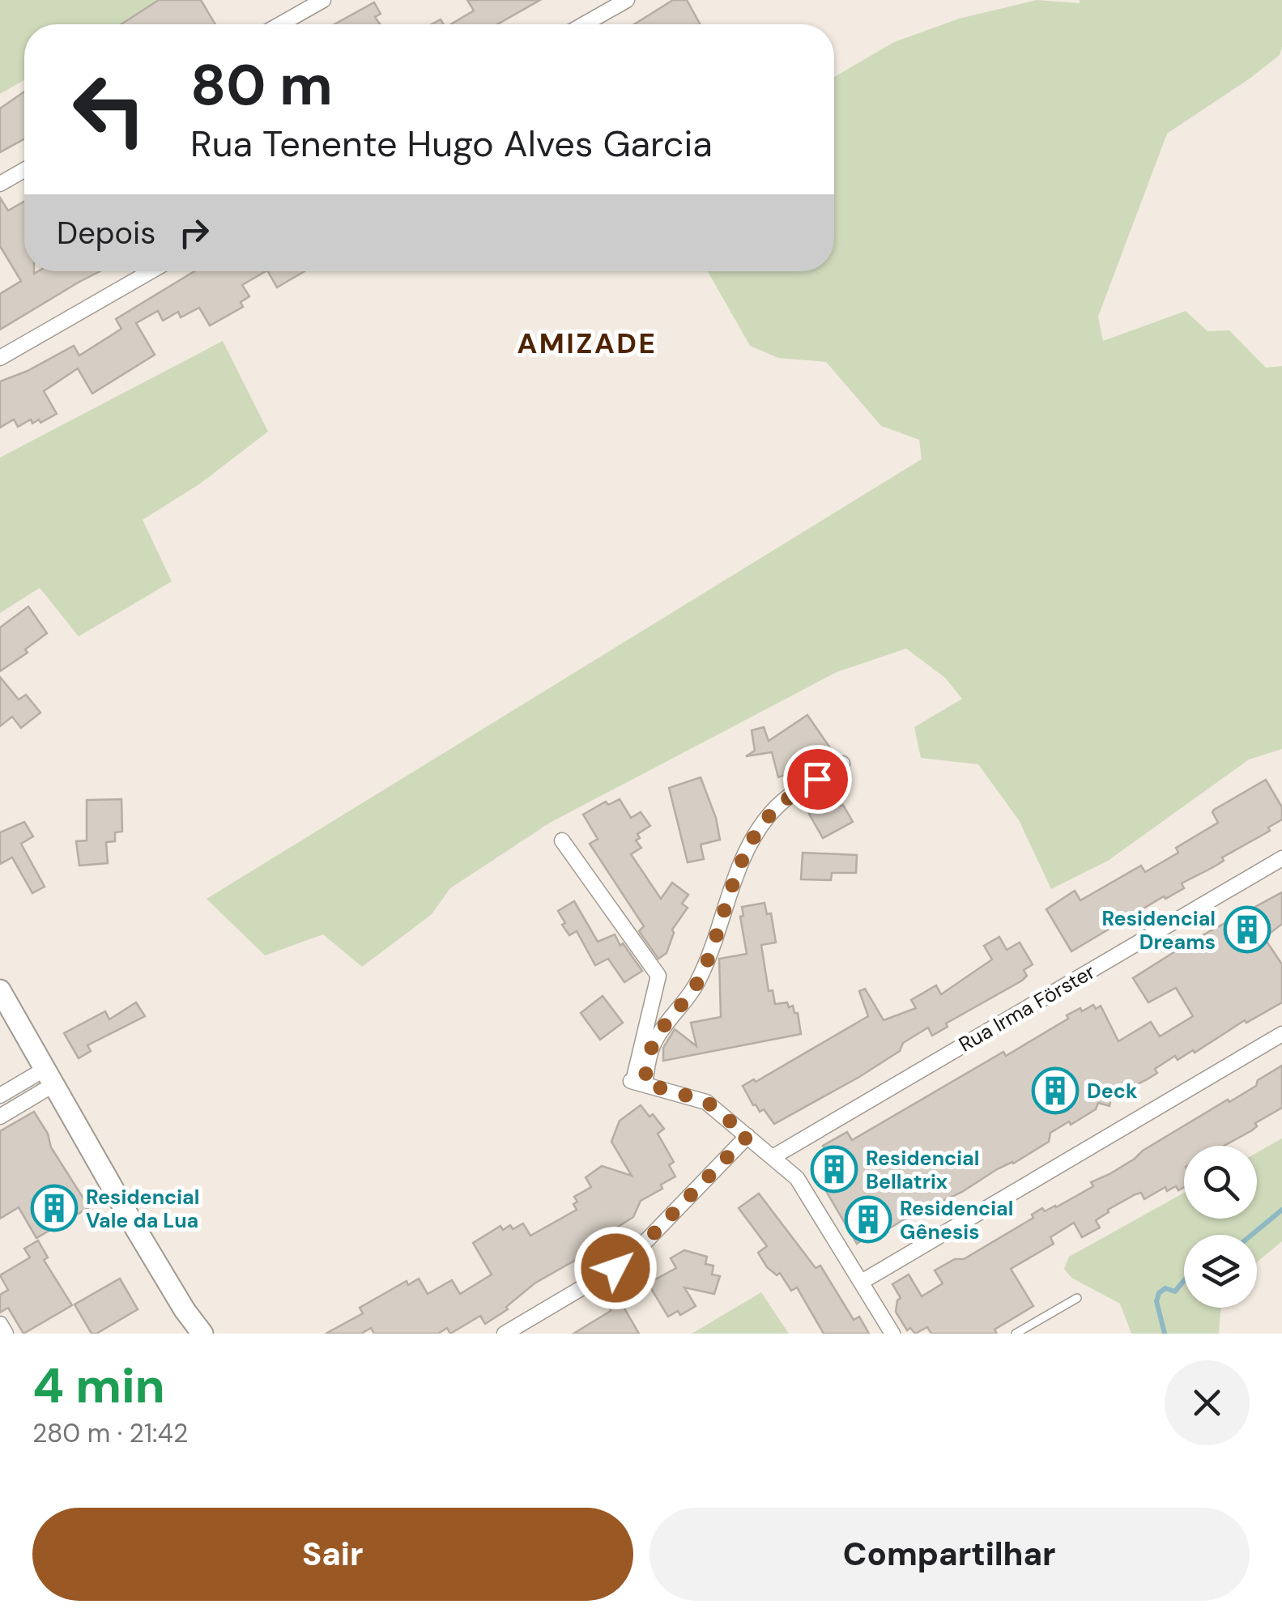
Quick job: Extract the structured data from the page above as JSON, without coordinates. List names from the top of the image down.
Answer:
{
  "streets": {
    "street": ["Rua Irma Förster"]
  },
  "districts": ["AMIZADE"],
  "places": {
    "building": [
      "Residencial Dreams",
      "Deck",
      "Residencial Bellatrix",
      "Residencial Vale da Lua",
      "Residencial Gênesis"
    ]
  },
  "page": {
    "turn": ["80 m", "Rua Tenente Hugo Alves Garcia"],
    "then": "Depois",
    "heading": ["4 min", "280 m · 21:42"],
    "buttons": ["Sair", "Compartilhar"]
  }
}
